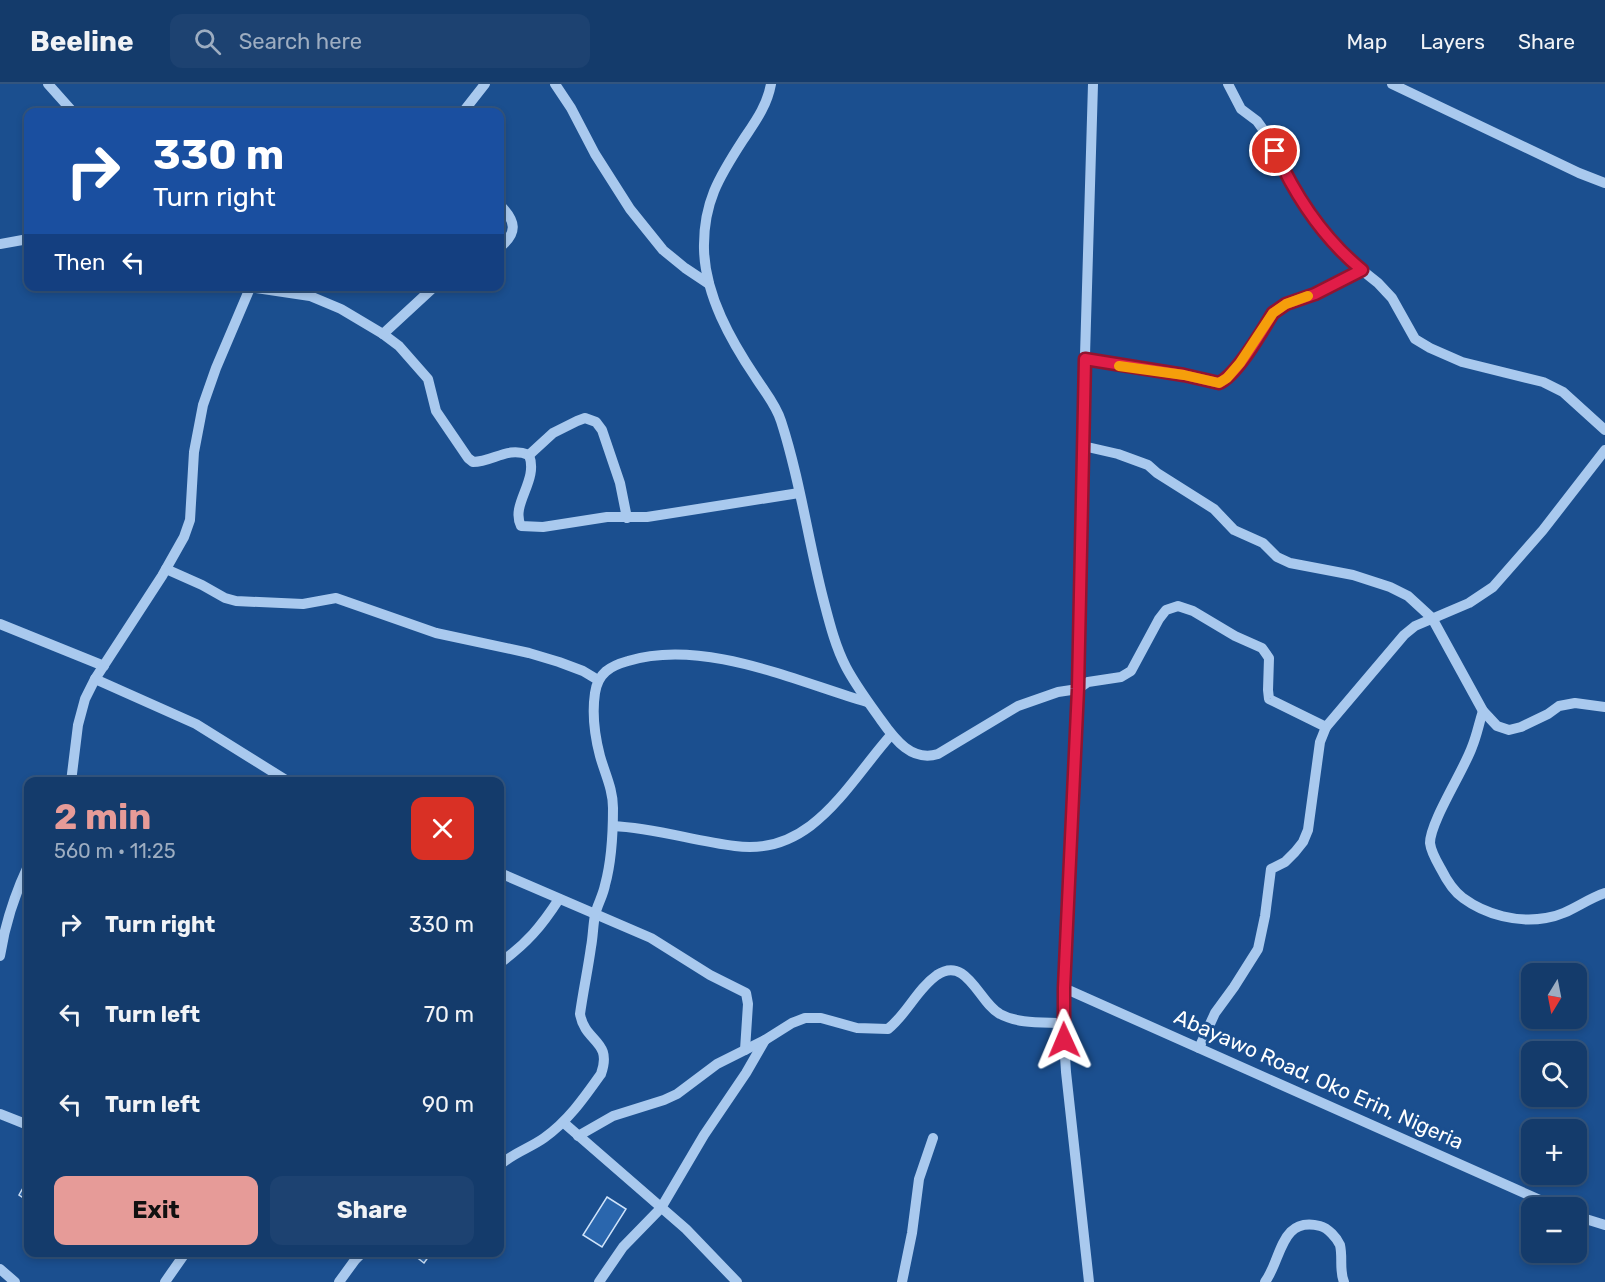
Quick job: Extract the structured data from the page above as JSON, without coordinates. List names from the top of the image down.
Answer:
{
  "streets": {
    "street": ["Abayawo Road, Oko Erin, Nigeria"]
  },
  "north": "bottom",
  "page": {
    "header": "Beeline",
    "search": "Search here",
    "nav": ["Map", "Layers", "Share"],
    "turn": ["330 m", "Turn right"],
    "then": "Then",
    "heading": ["2 min", "560 m · 11:25"],
    "list": [
      {
        "name": "Turn right",
        "value": "330 m"
      },
      {
        "name": "Turn left",
        "value": "70 m"
      },
      {
        "name": "Turn left",
        "value": "90 m"
      }
    ],
    "map_buttons": ["+", "−"],
    "buttons": ["Exit", "Share"]
  }
}
